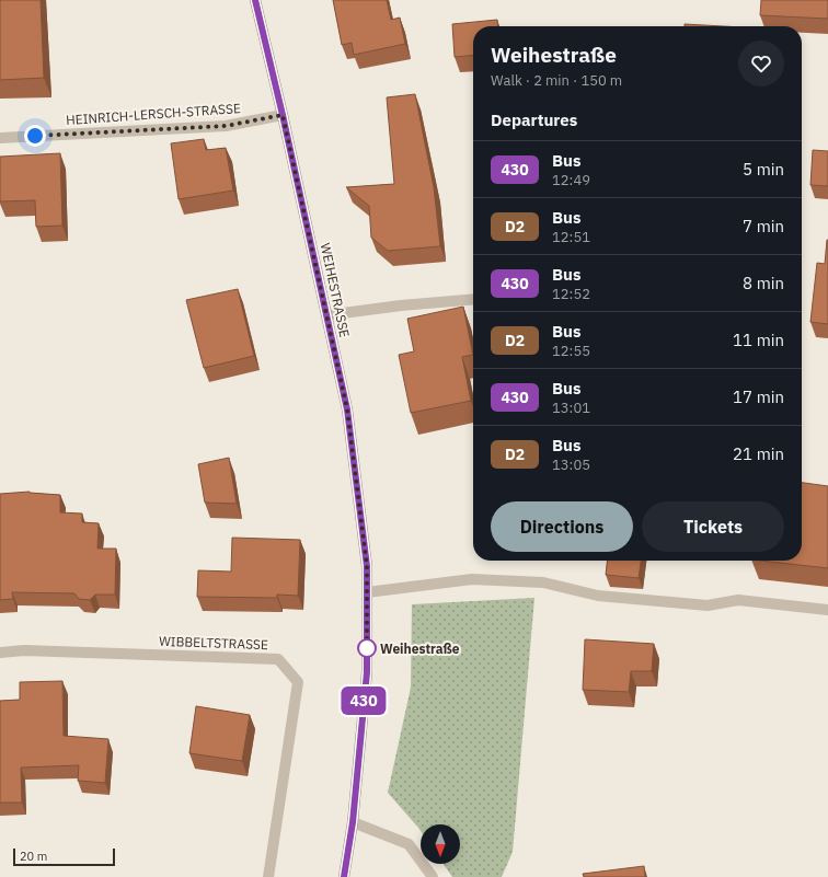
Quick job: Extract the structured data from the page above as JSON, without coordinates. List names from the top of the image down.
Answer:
{
  "streets": {
    "main road": ["WEIHESTRASSE"],
    "street": ["HEINRICH-LERSCH-STRASSE", "WIBBELTSTRASSE"]
  },
  "crossings": [
    ["HEINRICH-LERSCH-STRASSE", "WEIHESTRASSE"]
  ],
  "places": ["Weihestraße"],
  "lines": ["bus line 430"],
  "scale_bar": "20 m",
  "north": "bottom",
  "page": {
    "on_map": "430",
    "heading": [
      ["Weihestraße", "Walk · 2 min · 150 m"],
      "Departures"
    ],
    "list": [
      {
        "mark": "430",
        "name": "Bus",
        "note": "12:49",
        "value": "5 min"
      },
      {
        "mark": "D2",
        "name": "Bus",
        "note": "12:51",
        "value": "7 min"
      },
      {
        "mark": "430",
        "name": "Bus",
        "note": "12:52",
        "value": "8 min"
      },
      {
        "mark": "D2",
        "name": "Bus",
        "note": "12:55",
        "value": "11 min"
      },
      {
        "mark": "430",
        "name": "Bus",
        "note": "13:01",
        "value": "17 min"
      },
      {
        "mark": "D2",
        "name": "Bus",
        "note": "13:05",
        "value": "21 min"
      }
    ],
    "buttons": ["Directions", "Tickets"],
    "scale": "20 m"
  }
}
